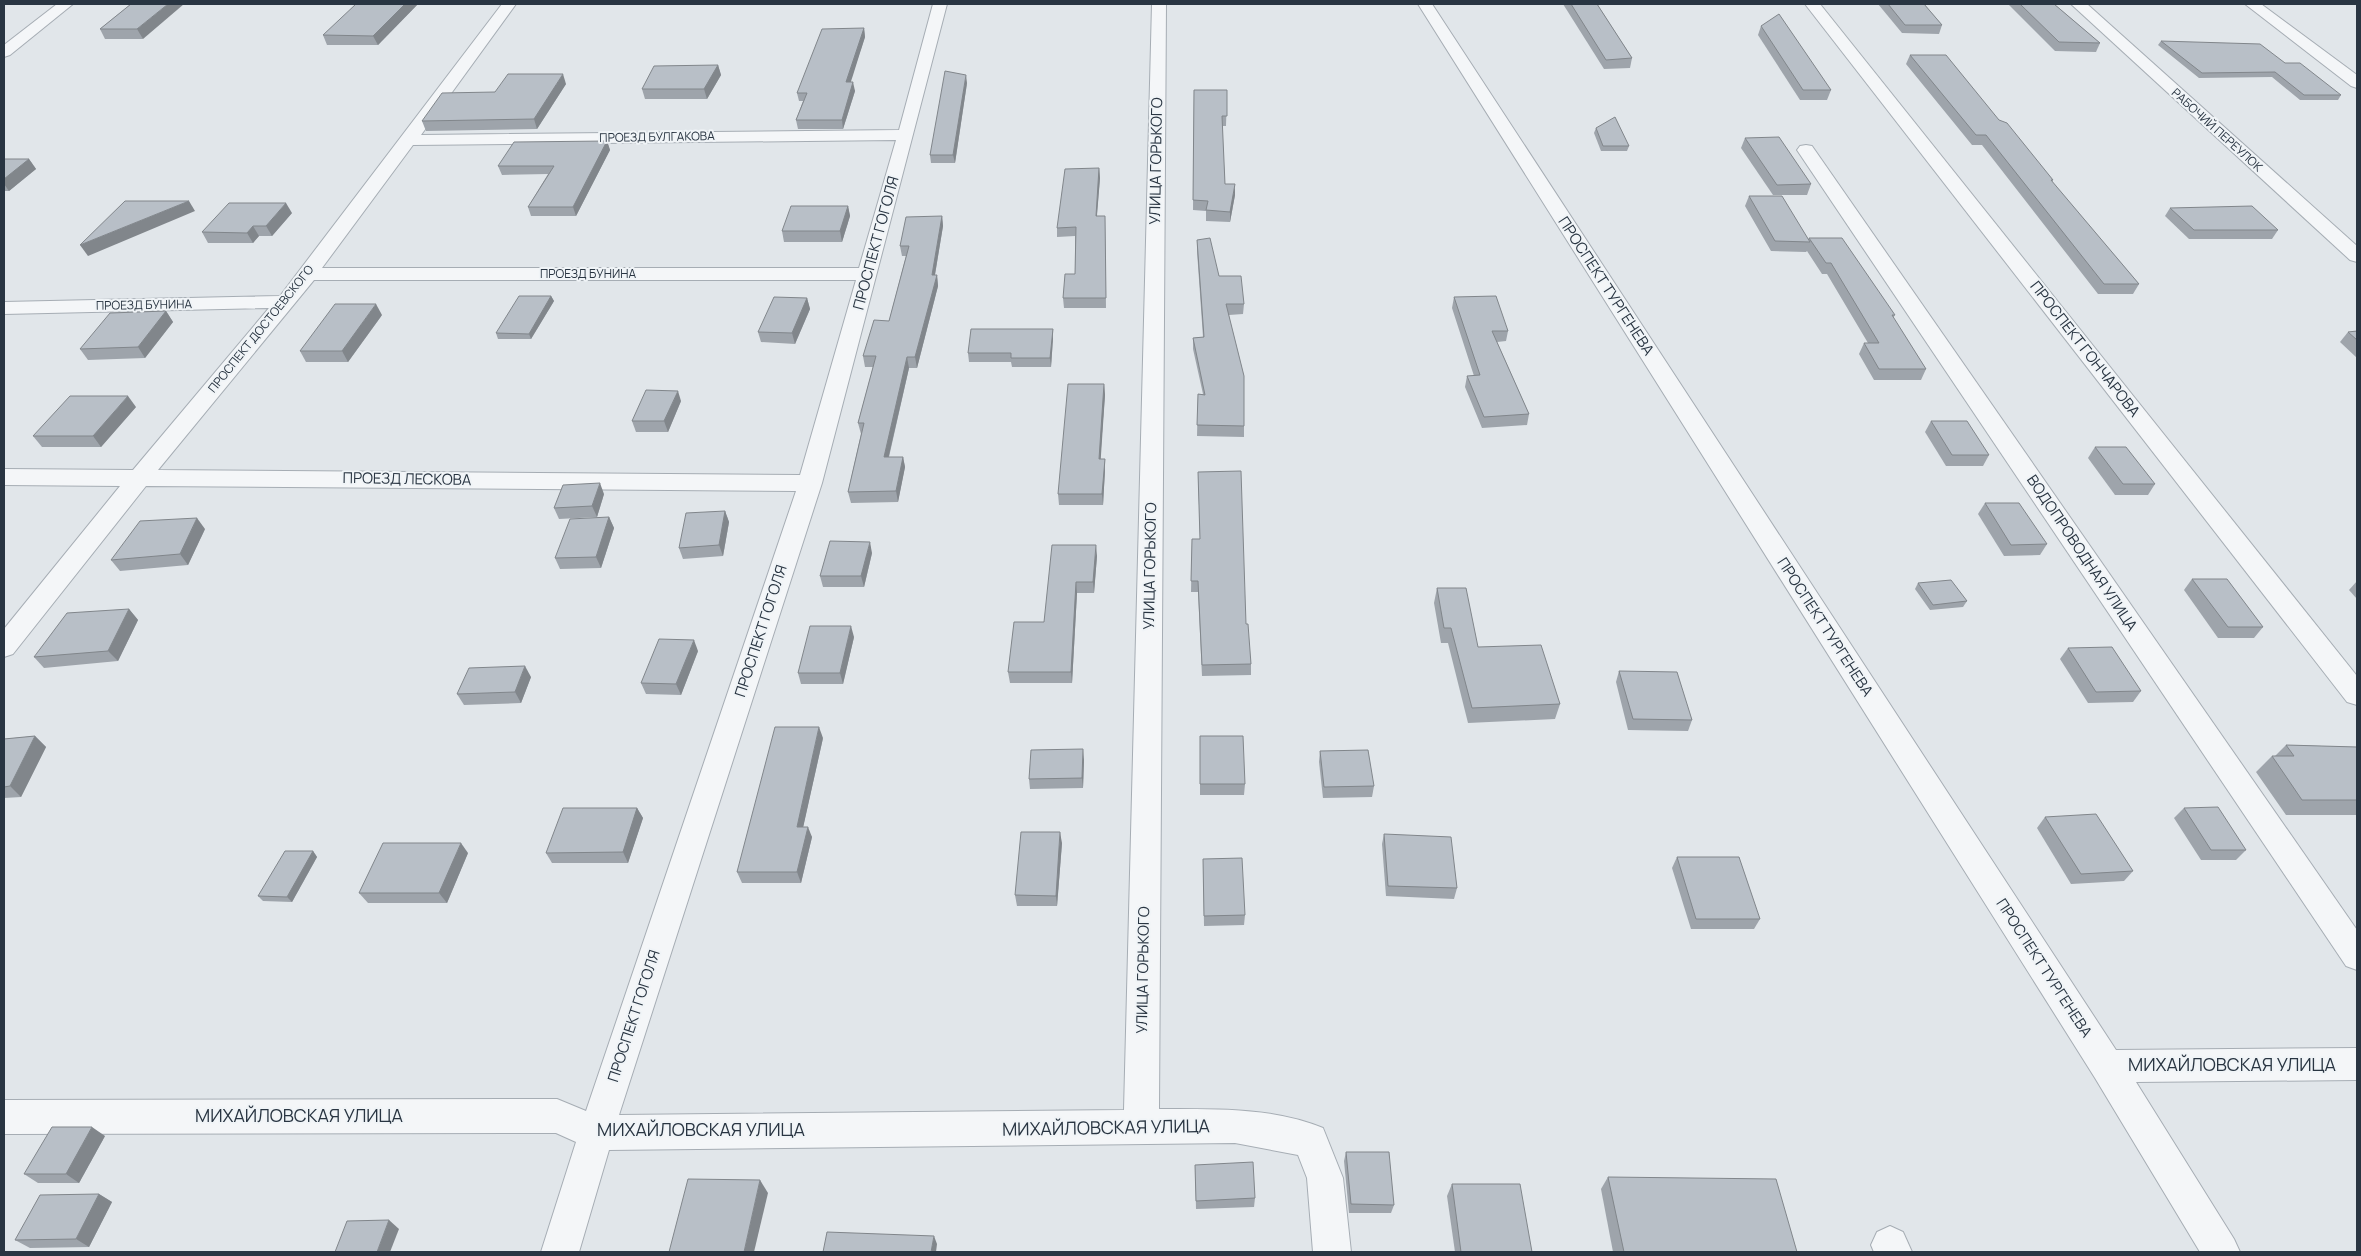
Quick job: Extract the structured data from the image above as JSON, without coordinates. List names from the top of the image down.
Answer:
{
  "streets": {
    "street": [
      "РАБОЧИЙ ПЕРЕУЛОК",
      "ПРОЕЗД БУЛГАКОВА",
      "УЛИЦА ГОРЬКОГО",
      "ПРОСПЕКТ ГОГОЛЯ",
      "ПРОЕЗД БУНИНА",
      "ПРОСПЕКТ ТУРГЕНЕВА",
      "ПРОСПЕКТ ДОСТОЕВСКОГО",
      "ПРОСПЕКТ ГОНЧАРОВА",
      "ПРОЕЗД ЛЕСКОВА",
      "ВОДОПРОВОДНАЯ УЛИЦА",
      "МИХАЙЛОВСКАЯ УЛИЦА"
    ]
  },
  "crossings": [
    ["ПРОЕЗД БУЛГАКОВА", "ПРОСПЕКТ ГОГОЛЯ"],
    ["ПРОЕЗД БУЛГАКОВА", "ПРОСПЕКТ ДОСТОЕВСКОГО"],
    ["УЛИЦА ГОРЬКОГО", "МИХАЙЛОВСКАЯ УЛИЦА"],
    ["ПРОСПЕКТ ГОГОЛЯ", "ПРОЕЗД БУНИНА"],
    ["ПРОСПЕКТ ГОГОЛЯ", "ПРОЕЗД ЛЕСКОВА"],
    ["ПРОСПЕКТ ГОГОЛЯ", "МИХАЙЛОВСКАЯ УЛИЦА"],
    ["ПРОЕЗД БУНИНА", "ПРОСПЕКТ ДОСТОЕВСКОГО"],
    ["ПРОСПЕКТ ТУРГЕНЕВА", "МИХАЙЛОВСКАЯ УЛИЦА"],
    ["ПРОСПЕКТ ДОСТОЕВСКОГО", "ПРОЕЗД ЛЕСКОВА"]
  ]
}
